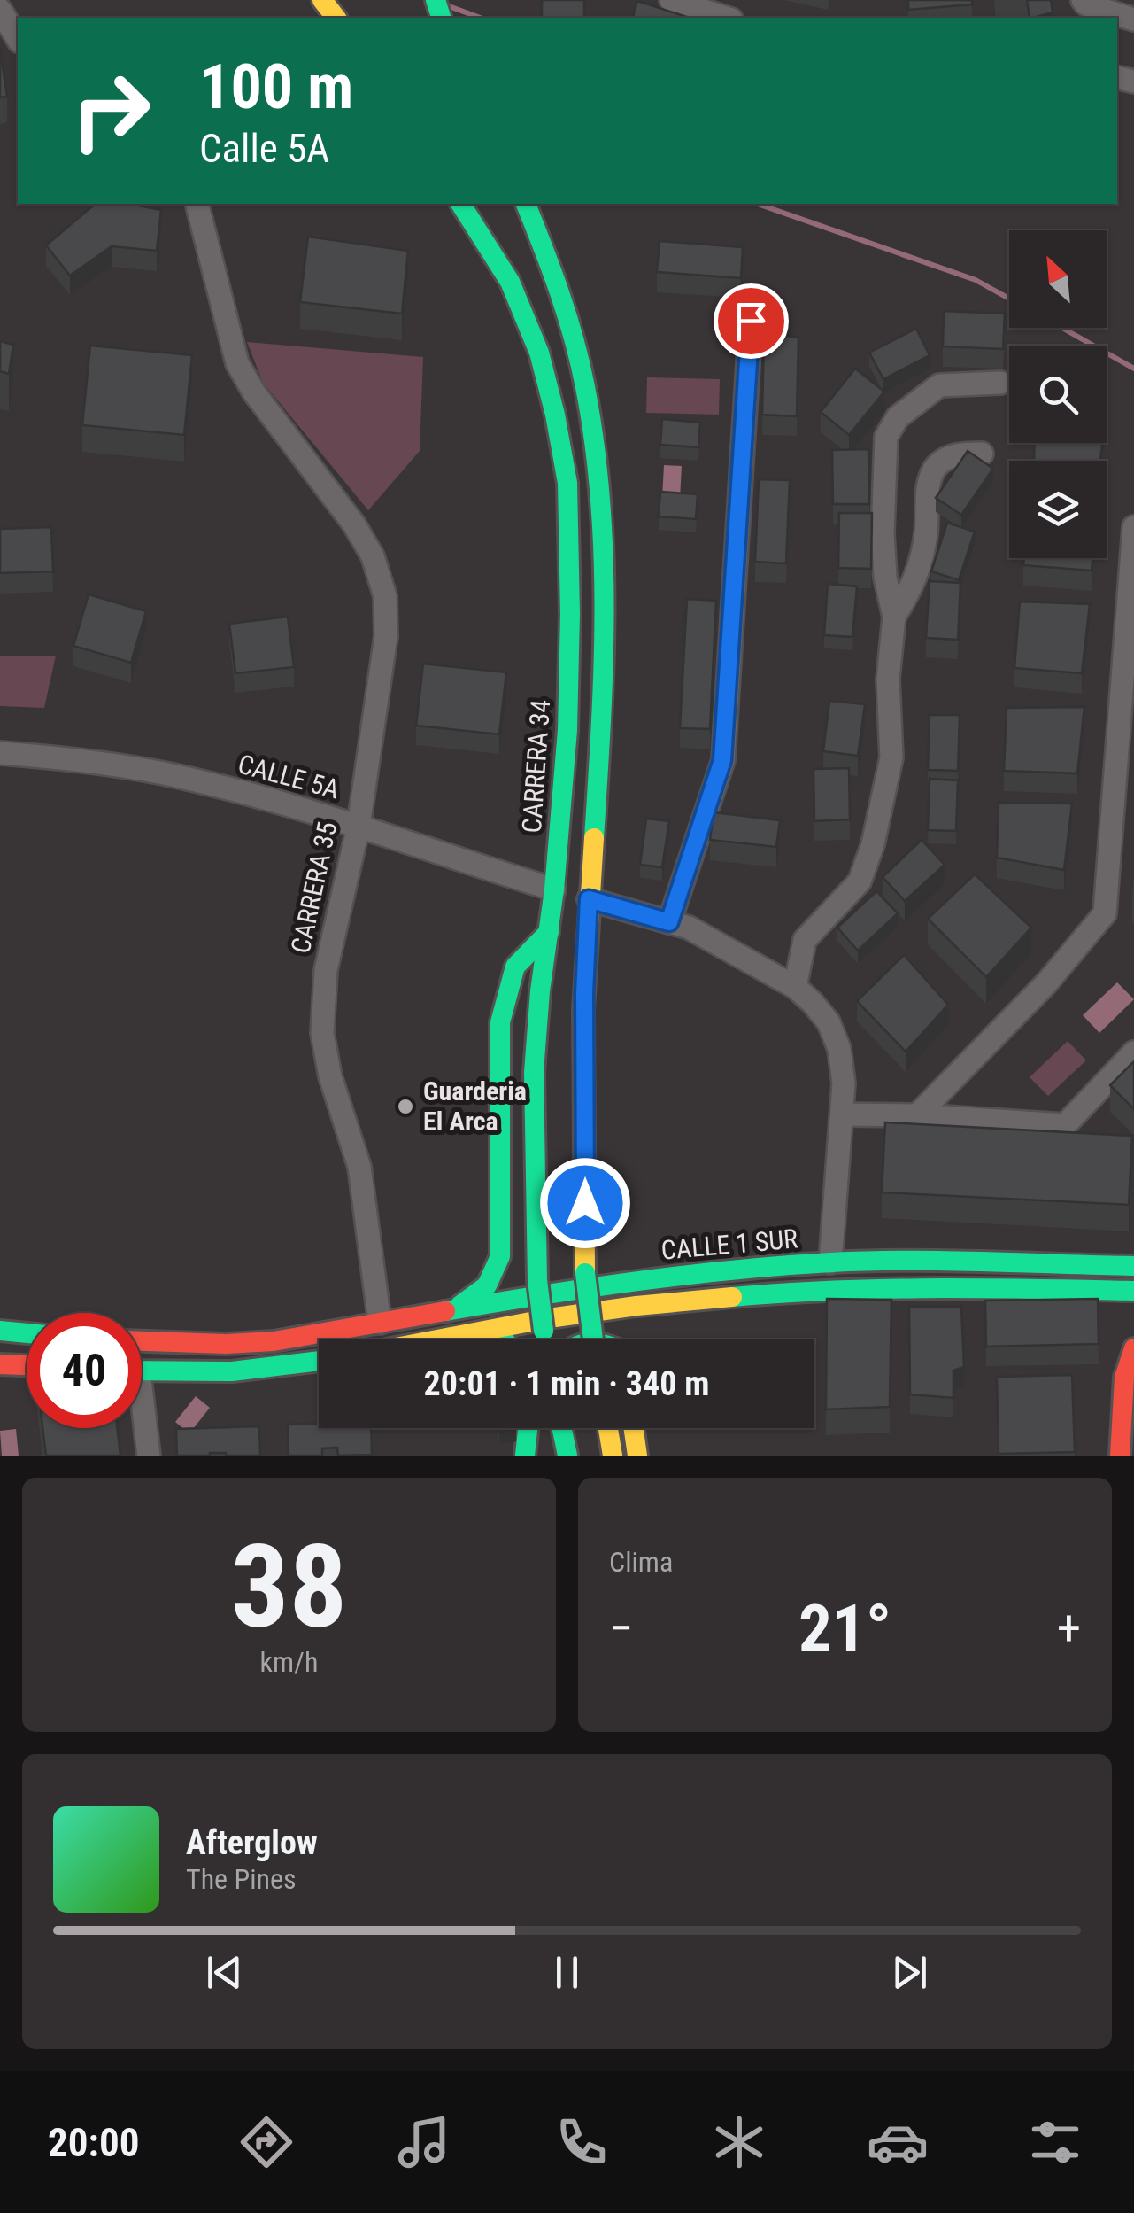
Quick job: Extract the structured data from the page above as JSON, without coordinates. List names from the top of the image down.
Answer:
{
  "streets": {
    "street": [
      "CARRERA 34",
      "CALLE 5A",
      "CARRERA 35",
      "CALLE 1 SUR"
    ]
  },
  "crossings": [
    ["CARRERA 34", "CALLE 5A"],
    ["CALLE 5A", "CARRERA 35"],
    ["CARRERA 35", "CALLE 1 SUR"]
  ],
  "places": ["Guarderia El Arca"],
  "north": "top left",
  "page": {
    "turn": ["100 m", "Calle 5A"],
    "limit": "40",
    "trip": "20:01 · 1 min · 340 m",
    "tile": [
      ["38", "km/h"],
      "Clima"
    ],
    "heat": ["−", "21°", "+"],
    "song": ["Afterglow", "The Pines"],
    "tabs": "20:00"
  }
}
